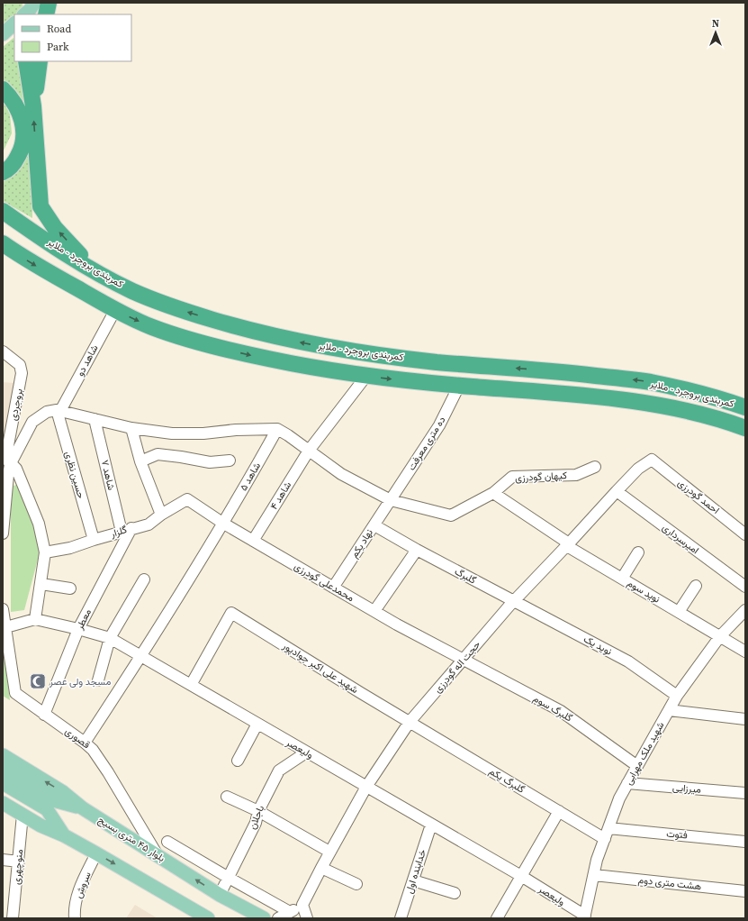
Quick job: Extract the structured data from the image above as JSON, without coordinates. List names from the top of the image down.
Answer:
{
  "streets": {
    "highway": ["کمربندی بروجرد - ملایر"],
    "main road": ["بلوار ۴۵ متری بسیج"],
    "street": [
      "شاهد دو",
      "بروجردی",
      "ده متری معرفت",
      "حسین نظری",
      "شاهد ۷",
      "شاهد ۵",
      "کیهان گودرزی",
      "شاهد ۴",
      "احمد گودرزی",
      "گلزار",
      "امیرسرداری",
      "نهاد یکم",
      "گلبرگ",
      "محمدعلی گودرزی",
      "نوید سوم",
      "معطر",
      "نوید یک",
      "حجت اله گودرزی",
      "شهید علی اکبر جوادپور",
      "گلبرگ سوم",
      "قصوری",
      "ولیعصر",
      "شهید ملک مهرابی",
      "گلبرگ یکم",
      "میرزایی",
      "باجلان",
      "فتوت",
      "منوچهری",
      "خدابنده اول",
      "هشت متری دوم",
      "سروش"
    ]
  },
  "crossings": [
    ["کمربندی بروجرد - ملایر", "شاهد دو"],
    ["کمربندی بروجرد - ملایر", "ده متری معرفت"],
    ["کمربندی بروجرد - ملایر", "شاهد ۴"],
    ["شاهد دو", "حسین نظری"],
    ["ده متری معرفت", "کیهان گودرزی"],
    ["ده متری معرفت", "نهاد یکم"],
    ["حسین نظری", "گلزار"],
    ["شاهد ۷", "گلزار"],
    ["شاهد ۷", "معطر"],
    ["شاهد ۵", "کیهان گودرزی"],
    ["شاهد ۵", "محمدعلی گودرزی"],
    ["شاهد ۵", "قصوری"],
    ["شاهد ۵", "ولیعصر"],
    ["کیهان گودرزی", "شاهد ۴"],
    ["کیهان گودرزی", "نهاد یکم"],
    ["کیهان گودرزی", "نوید سوم"],
    ["شاهد ۴", "محمدعلی گودرزی"],
    ["احمد گودرزی", "حجت اله گودرزی"],
    ["گلزار", "محمدعلی گودرزی"],
    ["گلزار", "معطر"],
    ["امیرسرداری", "حجت اله گودرزی"],
    ["نهاد یکم", "گلبرگ"],
    ["نهاد یکم", "محمدعلی گودرزی"],
    ["گلبرگ", "نوید یک"],
    ["گلبرگ", "حجت اله گودرزی"],
    ["محمدعلی گودرزی", "حجت اله گودرزی"],
    ["محمدعلی گودرزی", "گلبرگ سوم"],
    ["نوید سوم", "حجت اله گودرزی"],
    ["نوید سوم", "شهید ملک مهرابی"],
    ["معطر", "قصوری"],
    ["معطر", "ولیعصر"],
    ["نوید یک", "حجت اله گودرزی"],
    ["نوید یک", "شهید ملک مهرابی"],
    ["حجت اله گودرزی", "شهید علی اکبر جوادپور"],
    ["حجت اله گودرزی", "گلبرگ سوم"],
    ["حجت اله گودرزی", "ولیعصر"],
    ["حجت اله گودرزی", "گلبرگ یکم"],
    ["شهید علی اکبر جوادپور", "ولیعصر"],
    ["شهید علی اکبر جوادپور", "گلبرگ یکم"],
    ["گلبرگ سوم", "شهید ملک مهرابی"],
    ["قصوری", "ولیعصر"],
    ["قصوری", "بلوار ۴۵ متری بسیج"],
    ["ولیعصر", "شهید ملک مهرابی"],
    ["ولیعصر", "باجلان"],
    ["ولیعصر", "خدابنده اول"],
    ["شهید ملک مهرابی", "گلبرگ یکم"],
    ["شهید ملک مهرابی", "میرزایی"],
    ["شهید ملک مهرابی", "فتوت"],
    ["شهید ملک مهرابی", "هشت متری دوم"],
    ["گلبرگ یکم", "فتوت"],
    ["باجلان", "بلوار ۴۵ متری بسیج"]
  ],
  "places": {
    "mosque": ["مسجد ولی عصر"]
  },
  "legend": ["Road", "Park"],
  "north": "top"
}
